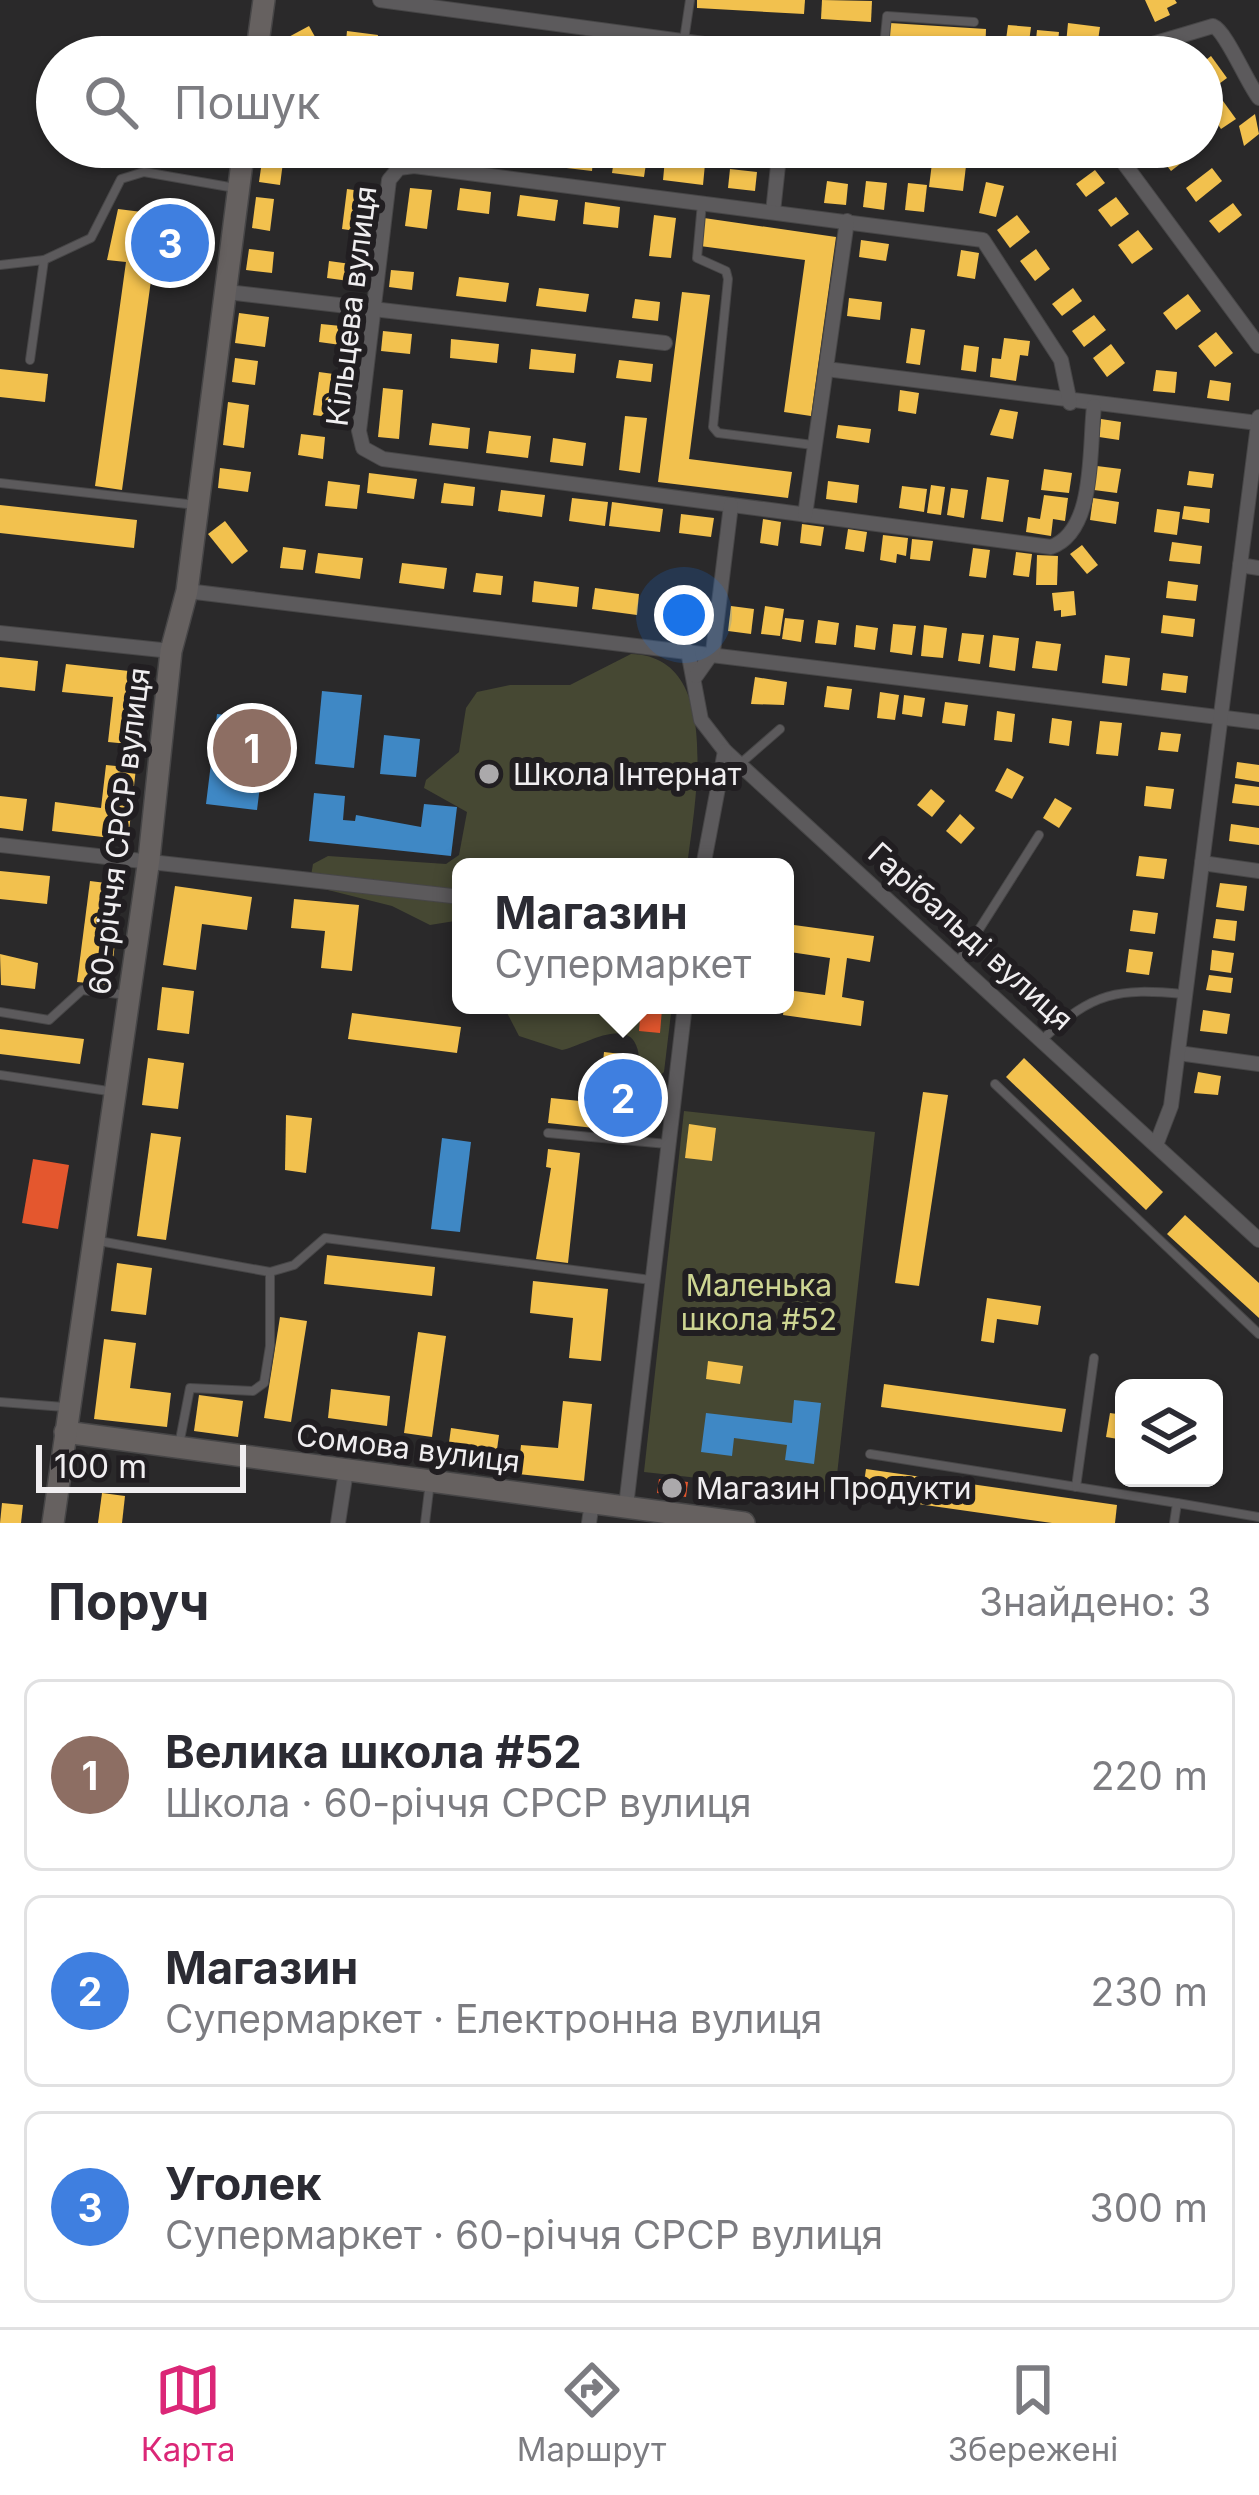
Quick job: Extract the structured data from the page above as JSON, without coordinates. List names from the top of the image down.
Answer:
{
  "streets": {
    "street": [
      "Кільцева вулиця",
      "60-річчя СРСР вулиця",
      "Гарібальді вулиця",
      "Сомова вулиця"
    ]
  },
  "crossings": [
    ["60-річчя СРСР вулиця", "Сомова вулиця"]
  ],
  "parks": ["Маленька школа #52"],
  "places": ["Школа Інтернат", "Магазин Продукти"],
  "scale_bar": "100 m",
  "page": {
    "search": "Пошук",
    "pins": ["3", "1", "2"],
    "popup": ["Магазин", "Супермаркет"],
    "scale": "100 m",
    "heading": ["Поруч", "Знайдено: 3"],
    "list": [
      {
        "mark": "1",
        "name": "Велика школа #52",
        "note": "Школа · 60-річчя СРСР вулиця",
        "value": "220 m"
      },
      {
        "mark": "2",
        "name": "Магазин",
        "note": "Супермаркет · Електронна вулиця",
        "value": "230 m"
      },
      {
        "mark": "3",
        "name": "Уголек",
        "note": "Супермаркет · 60-річчя СРСР вулиця",
        "value": "300 m"
      }
    ],
    "nav": ["Карта", "Маршрут", "Збережені"]
  }
}
